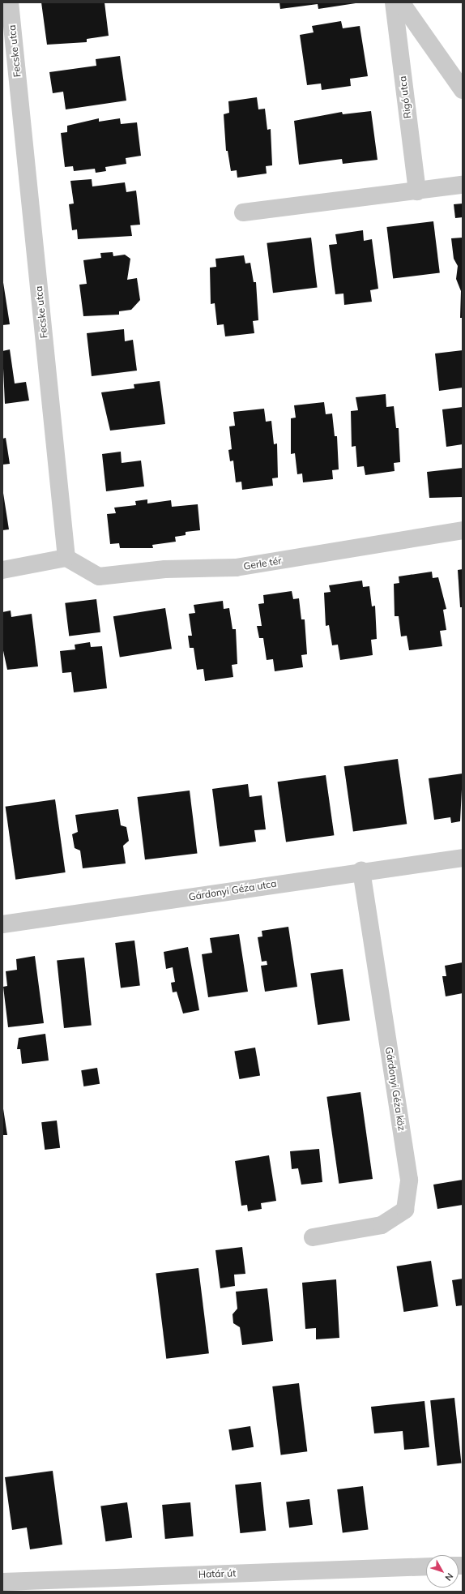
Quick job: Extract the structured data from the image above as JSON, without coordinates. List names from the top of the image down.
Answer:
{
  "streets": {
    "street": [
      "Fecske utca",
      "Rigó utca",
      "Gerle tér",
      "Gárdonyi Géza utca",
      "Gárdonyi Géza köz",
      "Határ út"
    ]
  },
  "crossings": [
    ["Fecske utca", "Gerle tér"],
    ["Gárdonyi Géza utca", "Gárdonyi Géza köz"]
  ],
  "north": "bottom right"
}
